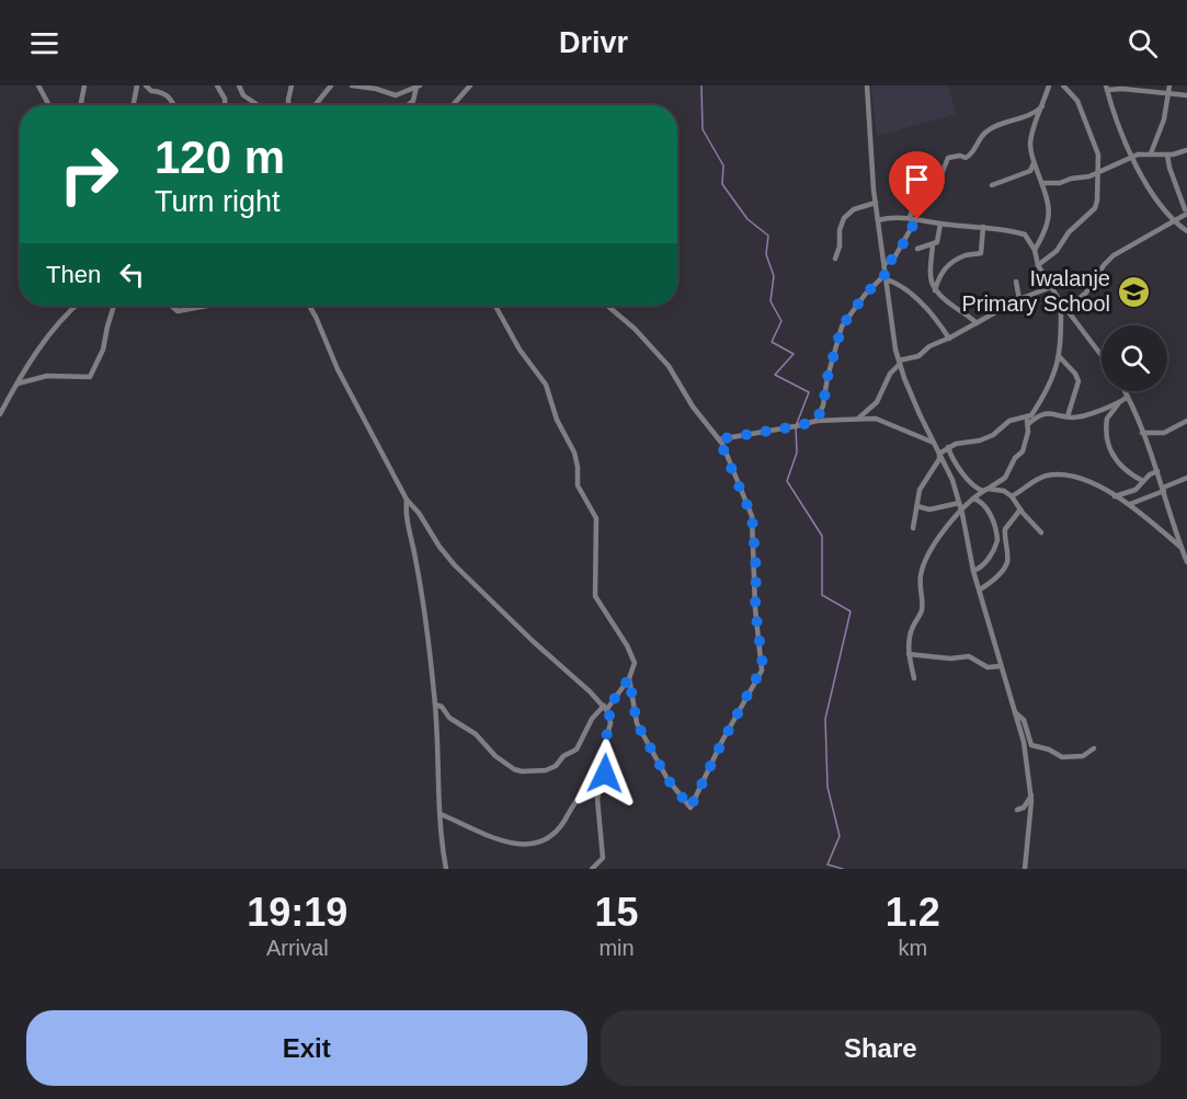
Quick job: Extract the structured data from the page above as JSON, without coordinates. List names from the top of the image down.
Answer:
{
  "places": {
    "school or university": ["Iwalanje Primary School"]
  },
  "page": {
    "header": "Drivr",
    "turn": ["120 m", "Turn right"],
    "then": "Then",
    "eta": [
      "19:19",
      "Arrival",
      "15",
      "min",
      "1.2",
      "km"
    ],
    "buttons": ["Exit", "Share"]
  }
}
